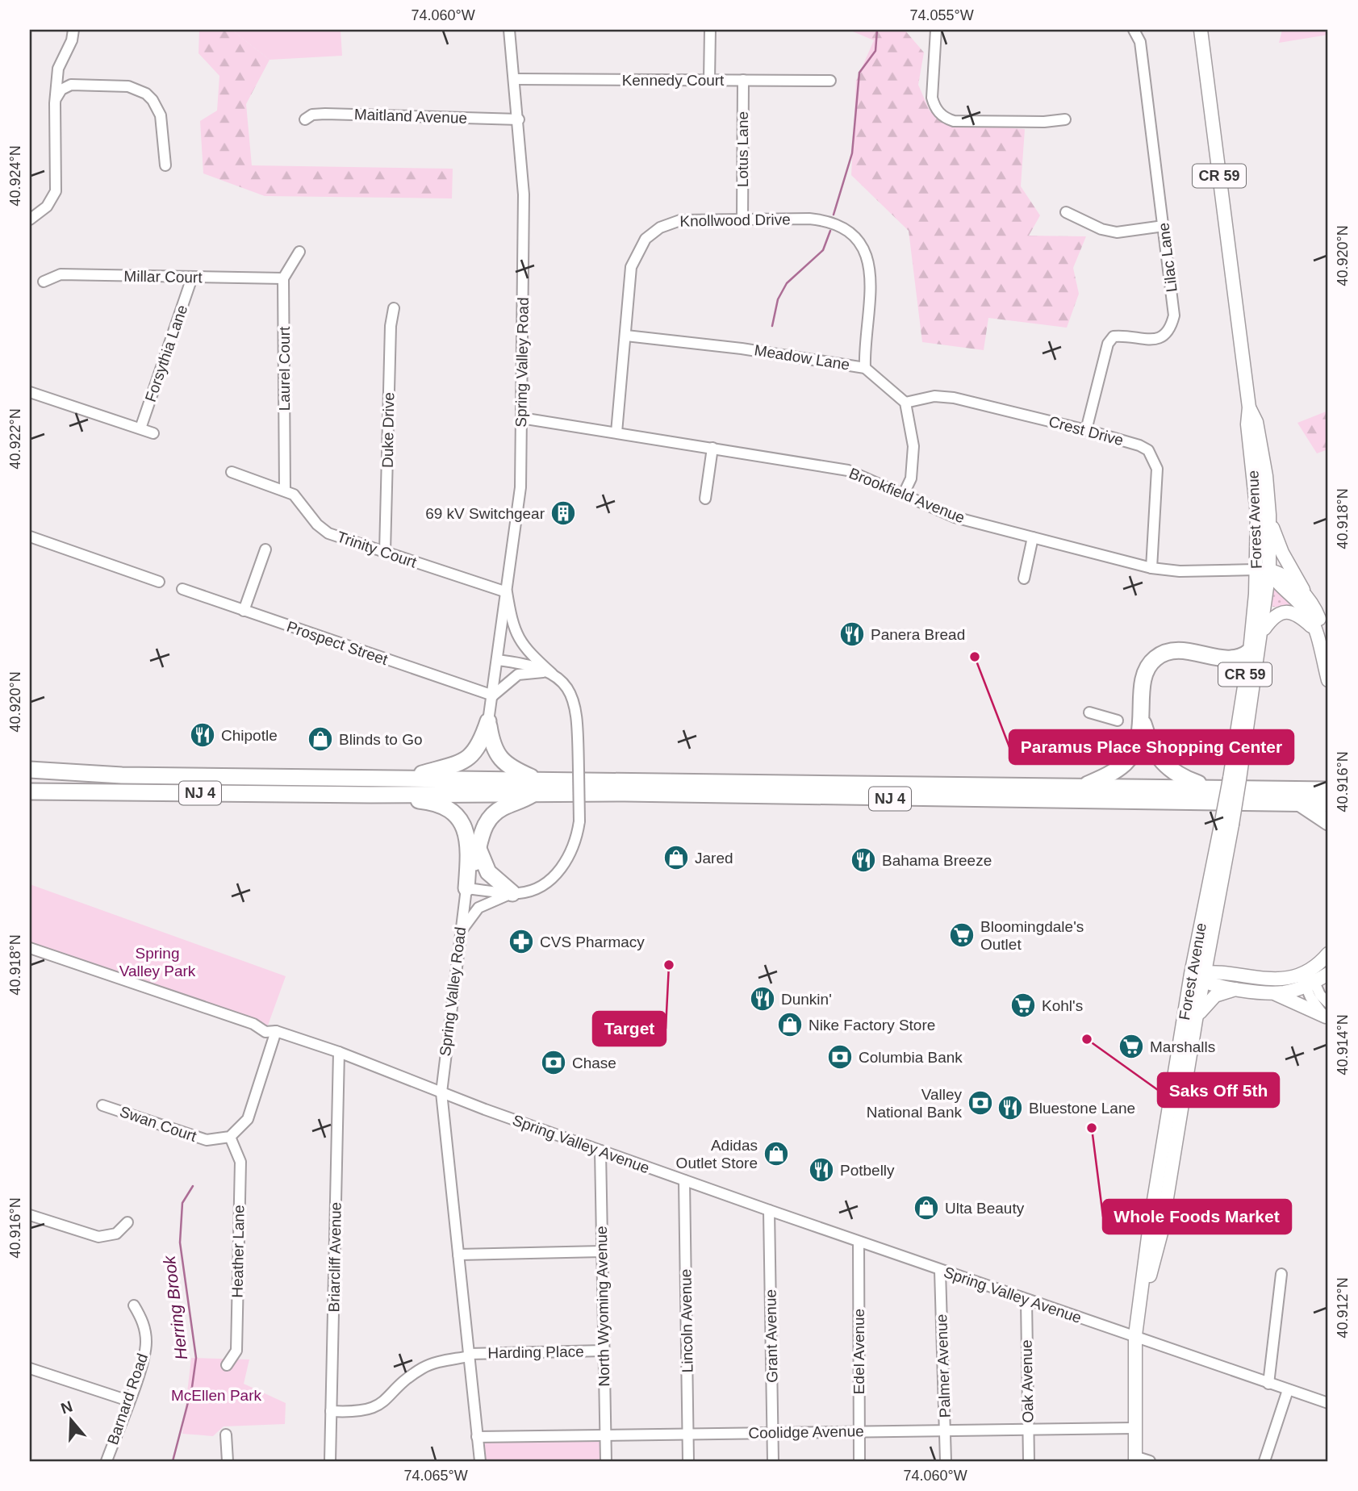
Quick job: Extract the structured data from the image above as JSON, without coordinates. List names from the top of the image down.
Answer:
{
  "streets": {
    "highway": ["NJ 4"],
    "main road": ["CR 59", "Forest Avenue"],
    "street": [
      "Kennedy Court",
      "Maitland Avenue",
      "Lotus Lane",
      "Knollwood Drive",
      "Lilac Lane",
      "Millar Court",
      "Forsythia Lane",
      "Meadow Lane",
      "Spring Valley Road",
      "Laurel Court",
      "Duke Drive",
      "Crest Drive",
      "Brookfield Avenue",
      "Trinity Court",
      "Prospect Street",
      "Swan Court",
      "Spring Valley Avenue",
      "Heather Lane",
      "Briarcliff Avenue",
      "North Wyoming Avenue",
      "Lincoln Avenue",
      "Grant Avenue",
      "Edel Avenue",
      "Harding Place",
      "Palmer Avenue",
      "Oak Avenue",
      "Barnard Road",
      "Coolidge Avenue"
    ]
  },
  "crossings": [
    ["Kennedy Court", "Lotus Lane"],
    ["Kennedy Court", "Spring Valley Road"],
    ["Maitland Avenue", "Spring Valley Road"],
    ["Lotus Lane", "Knollwood Drive"],
    ["CR 59", "Forest Avenue"],
    ["CR 59", "Spring Valley Avenue"],
    ["CR 59", "Coolidge Avenue"],
    ["Knollwood Drive", "Meadow Lane"],
    ["Knollwood Drive", "Brookfield Avenue"],
    ["Lilac Lane", "Crest Drive"],
    ["Millar Court", "Forsythia Lane"],
    ["Millar Court", "Laurel Court"],
    ["Meadow Lane", "Crest Drive"],
    ["Spring Valley Road", "Brookfield Avenue"],
    ["Spring Valley Road", "Trinity Court"],
    ["Spring Valley Road", "Prospect Street"],
    ["Spring Valley Road", "Spring Valley Avenue"],
    ["Spring Valley Road", "Harding Place"],
    ["Spring Valley Road", "Coolidge Avenue"],
    ["Laurel Court", "Trinity Court"],
    ["Duke Drive", "Trinity Court"],
    ["Crest Drive", "Brookfield Avenue"],
    ["Brookfield Avenue", "Forest Avenue"],
    ["Forest Avenue", "Spring Valley Avenue"],
    ["Swan Court", "Heather Lane"],
    ["Spring Valley Avenue", "Briarcliff Avenue"],
    ["Spring Valley Avenue", "North Wyoming Avenue"],
    ["Spring Valley Avenue", "Lincoln Avenue"],
    ["Spring Valley Avenue", "Grant Avenue"],
    ["Spring Valley Avenue", "Edel Avenue"],
    ["Spring Valley Avenue", "Palmer Avenue"],
    ["Spring Valley Avenue", "Oak Avenue"],
    ["Briarcliff Avenue", "Harding Place"],
    ["North Wyoming Avenue", "Harding Place"],
    ["North Wyoming Avenue", "Coolidge Avenue"],
    ["Lincoln Avenue", "Coolidge Avenue"],
    ["Grant Avenue", "Coolidge Avenue"],
    ["Edel Avenue", "Coolidge Avenue"],
    ["Palmer Avenue", "Coolidge Avenue"],
    ["Oak Avenue", "Coolidge Avenue"]
  ],
  "water": ["Herring Brook"],
  "parks": ["Spring Valley Park", "McEllen Park"],
  "places": {
    "building": ["69 kV Switchgear"],
    "restaurant": [
      "Panera Bread",
      "Chipotle",
      "Bahama Breeze",
      "Dunkin'",
      "Bluestone Lane",
      "Potbelly"
    ],
    "other": [
      "Paramus Place Shopping Center",
      "Target",
      "Saks Off 5th",
      "Whole Foods Market"
    ],
    "shop": [
      "Blinds to Go",
      "Jared",
      "Nike Factory Store",
      "Adidas Outlet Store",
      "Ulta Beauty"
    ],
    "supermarket": ["Bloomingdale's Outlet", "Kohl's", "Marshalls"],
    "pharmacy": ["CVS Pharmacy"],
    "bank": ["Columbia Bank", "Chase", "Valley National Bank"]
  },
  "north": "top",
  "coordinates": [
    "74.060°W",
    "74.055°W",
    "40.924°N",
    "40.920°N",
    "40.922°N",
    "40.918°N",
    "40.916°N",
    "40.914°N",
    "40.912°N",
    "74.065°W"
  ]
}
